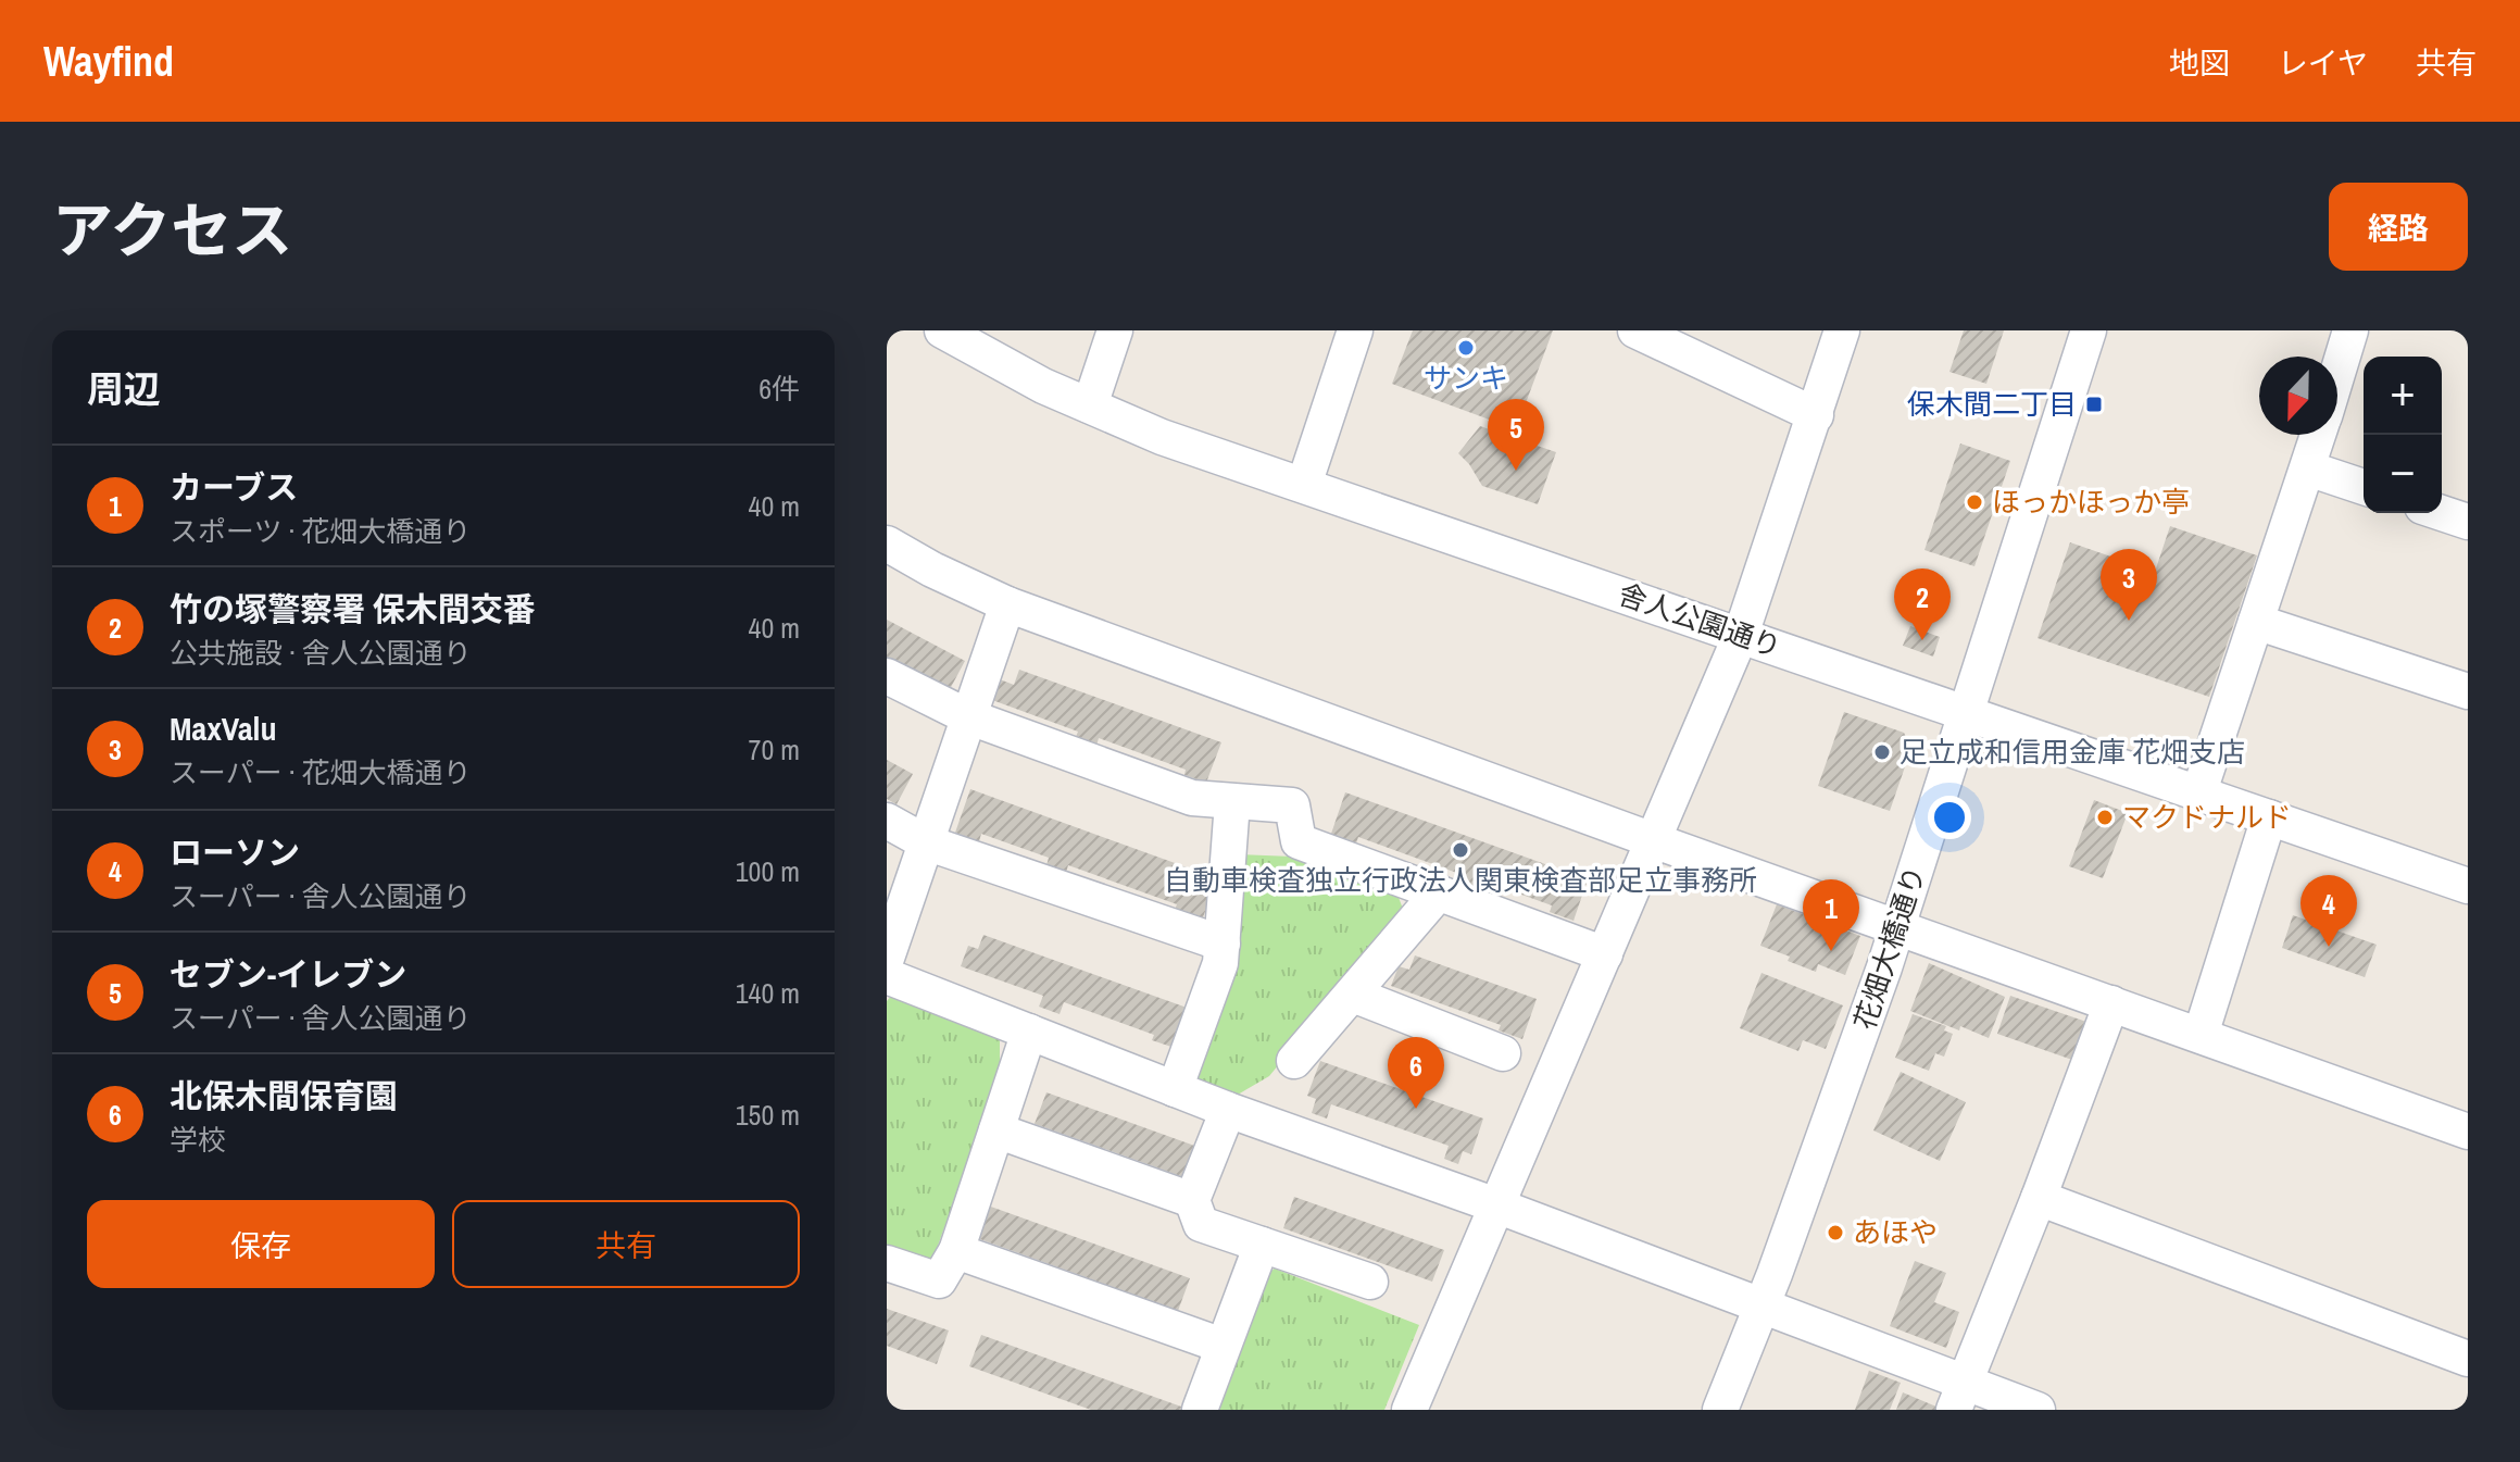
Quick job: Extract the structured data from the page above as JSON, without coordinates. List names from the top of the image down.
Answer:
{
  "streets": {
    "street": ["舎人公園通り", "花畑大橋通り"]
  },
  "crossings": [
    ["舎人公園通り", "花畑大橋通り"]
  ],
  "places": {
    "other": [
      "サンキ",
      "ほっかほっか亭",
      "足立成和信用金庫 花畑支店",
      "マクドナルド",
      "自動車検査独立行政法人関東検査部足立事務所",
      "あほや"
    ],
    "transit": ["保木間二丁目"]
  },
  "north": "bottom",
  "page": {
    "header": "Wayfind",
    "nav": ["地図", "レイヤ", "共有"],
    "title": "アクセス",
    "buttons": [
      "経路",
      ["保存", "共有"]
    ],
    "heading": ["周辺", "6件"],
    "map_buttons": ["+", "−"],
    "pins": [
      "5",
      "3",
      "2",
      "4",
      "1",
      "6"
    ],
    "list": [
      {
        "mark": "1",
        "name": "カーブス",
        "note": "スポーツ · 花畑大橋通り",
        "value": "40 m"
      },
      {
        "mark": "2",
        "name": "竹の塚警察署 保木間交番",
        "note": "公共施設 · 舎人公園通り",
        "value": "40 m"
      },
      {
        "mark": "3",
        "name": "MaxValu",
        "note": "スーパー · 花畑大橋通り",
        "value": "70 m"
      },
      {
        "mark": "4",
        "name": "ローソン",
        "note": "スーパー · 舎人公園通り",
        "value": "100 m"
      },
      {
        "mark": "5",
        "name": "セブン-イレブン",
        "note": "スーパー · 舎人公園通り",
        "value": "140 m"
      },
      {
        "mark": "6",
        "name": "北保木間保育園",
        "note": "学校",
        "value": "150 m"
      }
    ]
  }
}
